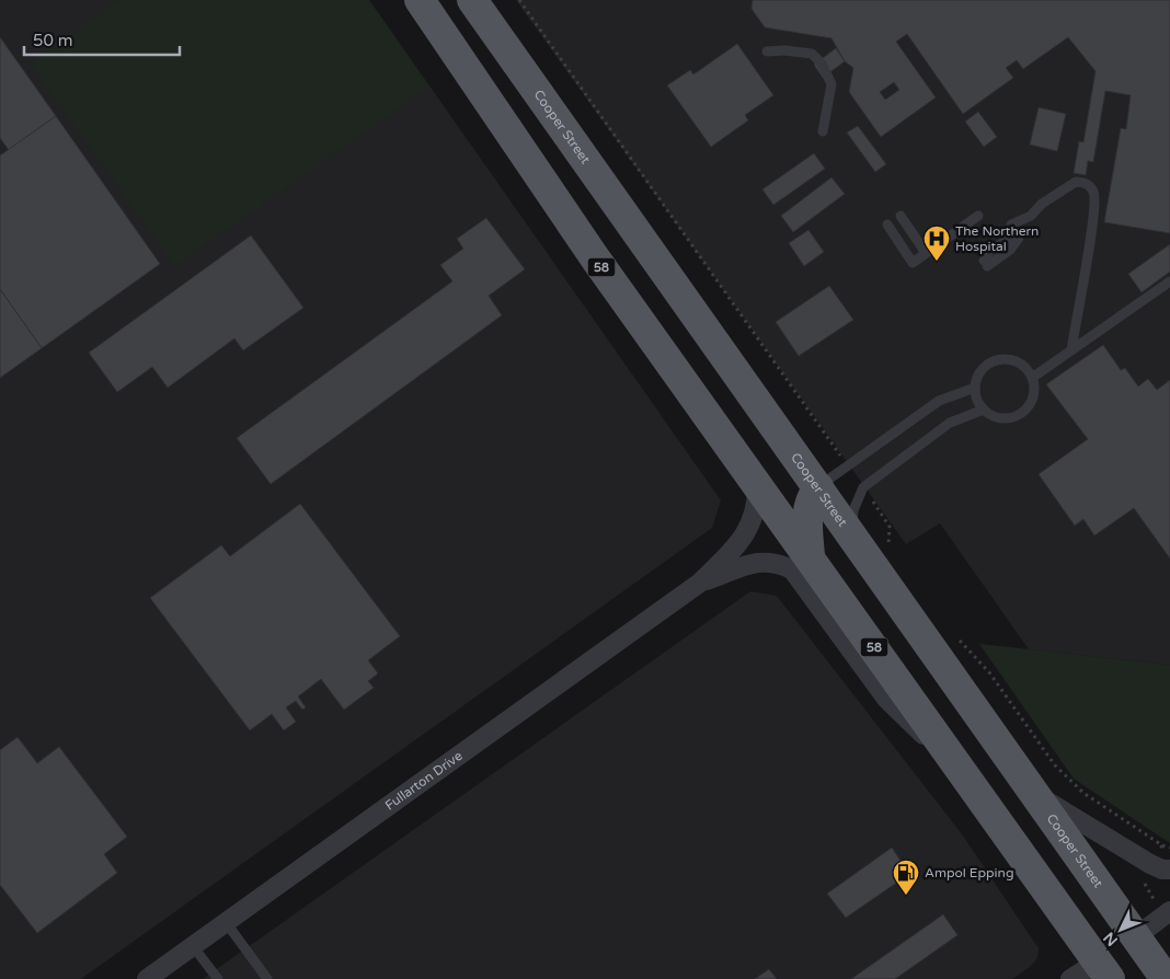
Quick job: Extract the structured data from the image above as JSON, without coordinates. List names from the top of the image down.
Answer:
{
  "streets": {
    "main road": ["Cooper Street", "58"],
    "street": ["Fullarton Drive"]
  },
  "crossings": [
    ["58", "Fullarton Drive"]
  ],
  "places": {
    "hospital": ["The Northern Hospital"],
    "fuel station": ["Ampol Epping"]
  },
  "scale_bar": "50 m",
  "north": "bottom left"
}
